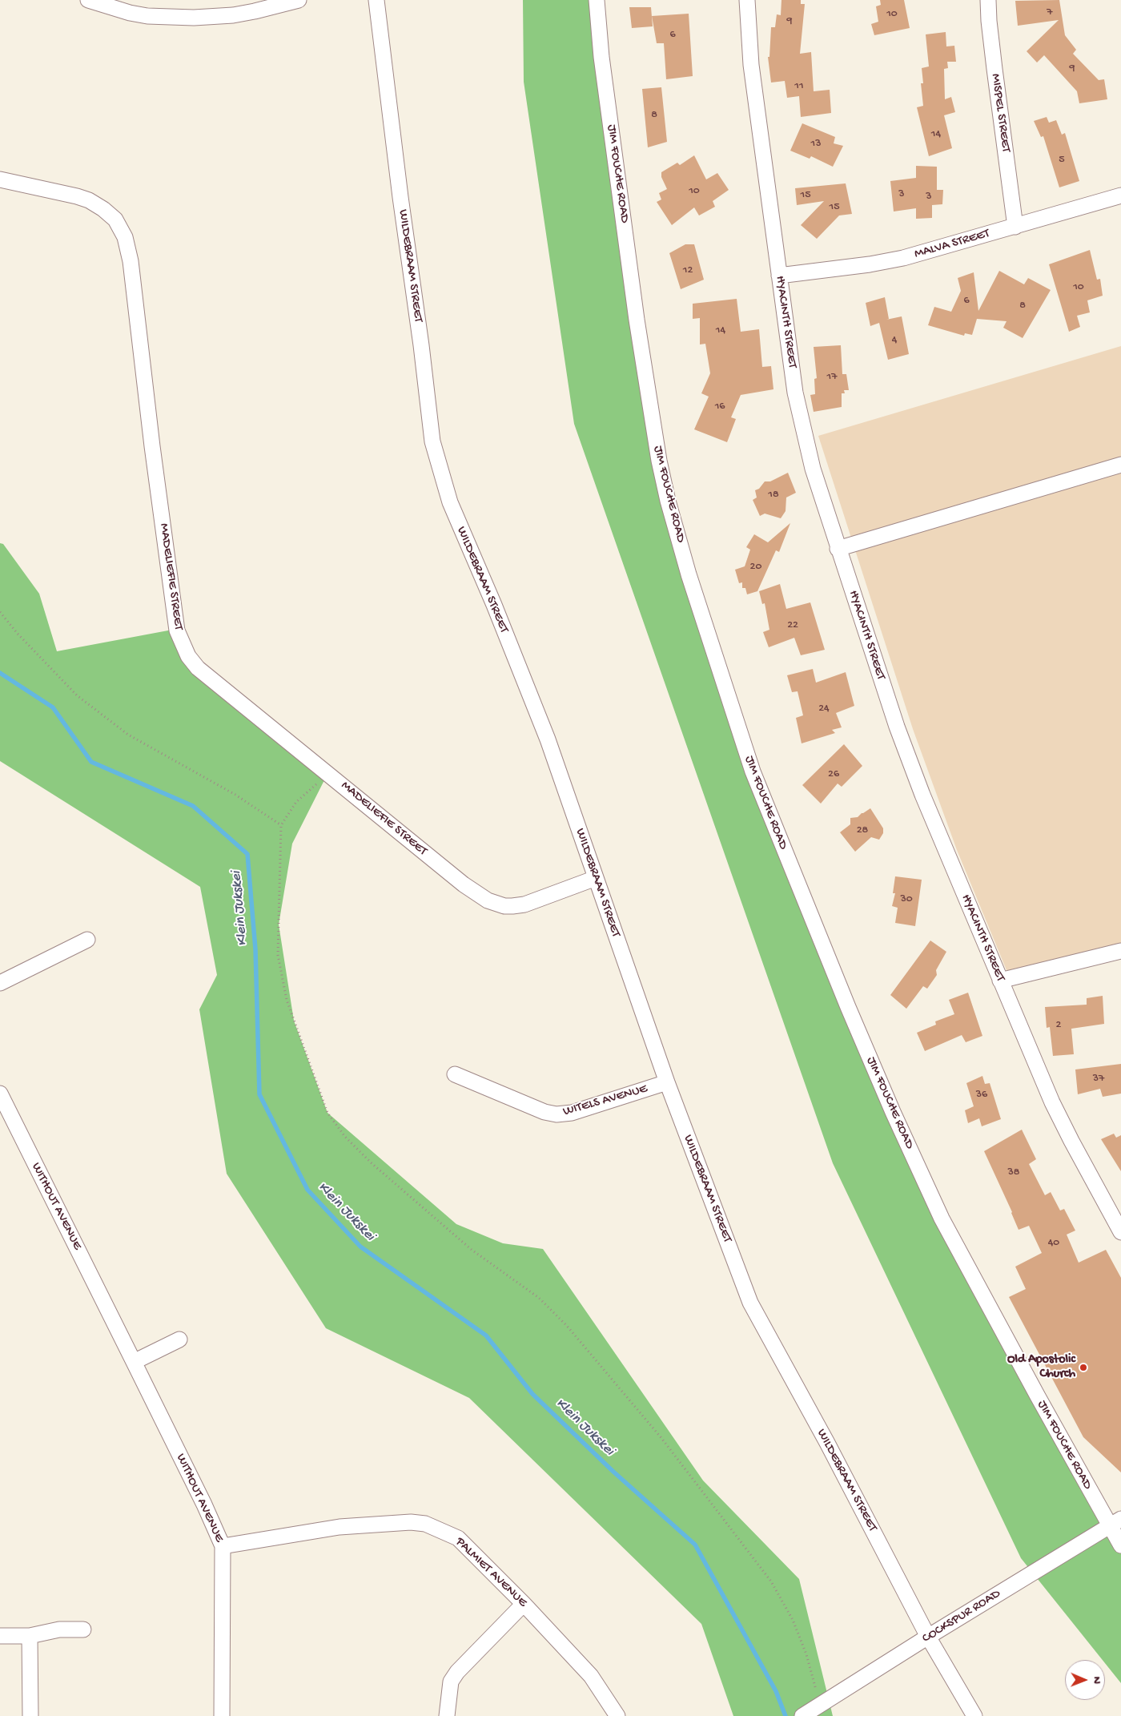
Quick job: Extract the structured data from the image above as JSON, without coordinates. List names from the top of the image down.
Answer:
{
  "streets": {
    "street": [
      "MISPEL STREET",
      "JIM FOUCHE ROAD",
      "MALVA STREET",
      "WILDEBRAAM STREET",
      "HYACINTH STREET",
      "MADELIEFIE STREET",
      "WITELS AVENUE",
      "WITHOUT AVENUE",
      "PALMIET AVENUE",
      "COCKSPUR ROAD"
    ]
  },
  "crossings": [
    ["MISPEL STREET", "MALVA STREET"],
    ["JIM FOUCHE ROAD", "COCKSPUR ROAD"],
    ["MALVA STREET", "HYACINTH STREET"],
    ["WILDEBRAAM STREET", "MADELIEFIE STREET"],
    ["WILDEBRAAM STREET", "WITELS AVENUE"],
    ["WILDEBRAAM STREET", "COCKSPUR ROAD"],
    ["WITHOUT AVENUE", "PALMIET AVENUE"]
  ],
  "water": ["Klein Jukskei"],
  "places": ["Old Apostolic Church"],
  "house_numbers": [
    "7",
    "10",
    "9",
    "6",
    "9",
    "11",
    "8",
    "14",
    "13",
    "5",
    "10",
    "3",
    "15",
    "3",
    "15",
    "12",
    "10",
    "6",
    "8",
    "14",
    "4",
    "17",
    "16",
    "18",
    "20",
    "22",
    "24",
    "26",
    "28",
    "30",
    "2",
    "37",
    "36",
    "38",
    "40"
  ],
  "north": "right"
}
